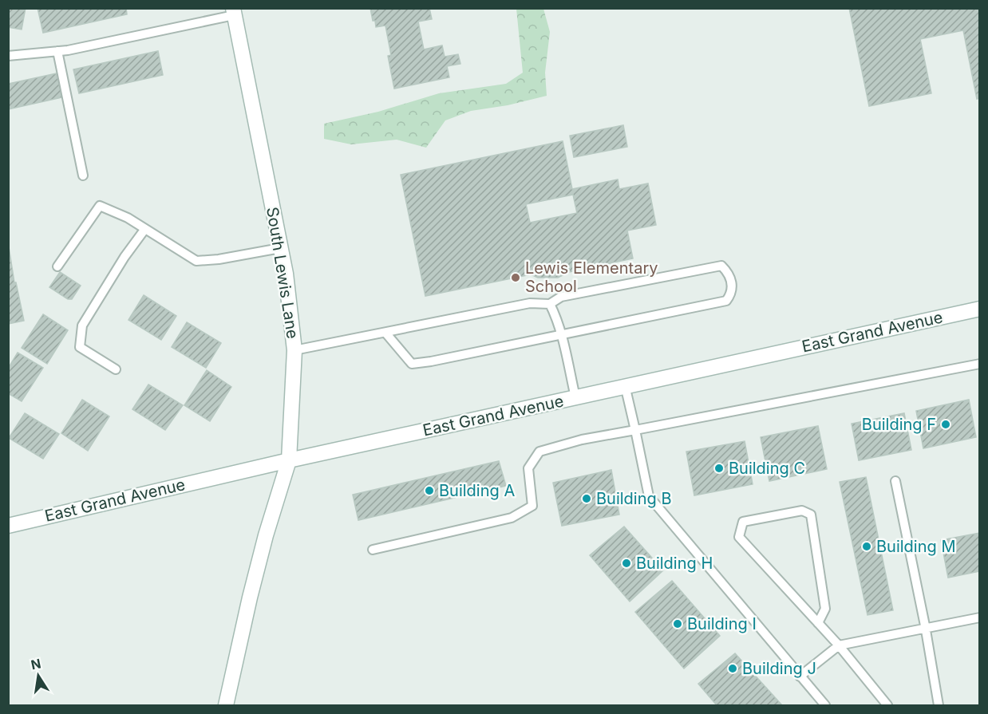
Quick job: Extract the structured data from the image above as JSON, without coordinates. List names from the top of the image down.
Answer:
{
  "streets": {
    "street": ["South Lewis Lane", "East Grand Avenue"]
  },
  "crossings": [
    ["South Lewis Lane", "East Grand Avenue"]
  ],
  "places": [
    "Lewis Elementary School",
    "Building F",
    "Building C",
    "Building A",
    "Building B",
    "Building M",
    "Building H",
    "Building I",
    "Building J"
  ],
  "north": "top"
}
